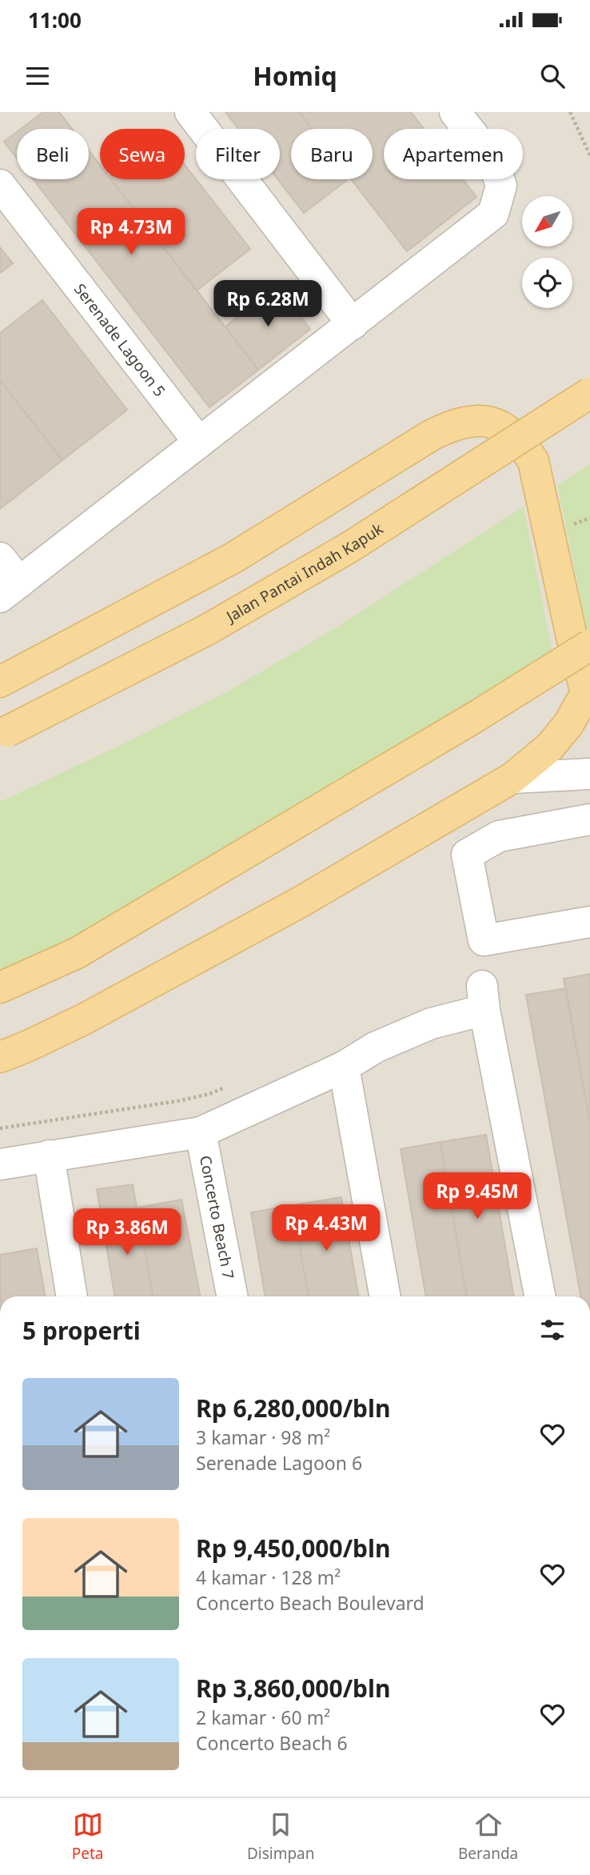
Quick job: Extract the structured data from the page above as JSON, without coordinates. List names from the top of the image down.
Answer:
{
  "streets": {
    "main road": ["Jalan Pantai Indah Kapuk"],
    "street": ["Serenade Lagoon 5", "Concerto Beach 7"]
  },
  "north": "bottom left",
  "page": {
    "status": "11:00",
    "header": "Homiq",
    "chip": [
      "Beli",
      "Sewa",
      "Filter",
      "Baru",
      "Apartemen"
    ],
    "price": [
      "Rp 4.73M",
      "Rp 6.28M",
      "Rp 9.45M",
      "Rp 4.43M",
      "Rp 3.86M"
    ],
    "heading": "5 properti",
    "list": [
      {
        "name": "Rp 6,280,000/bln",
        "note": "3 kamar · 98 m² · Serenade Lagoon 6"
      },
      {
        "name": "Rp 9,450,000/bln",
        "note": "4 kamar · 128 m² · Concerto Beach Boulevard"
      },
      {
        "name": "Rp 3,860,000/bln",
        "note": "2 kamar · 60 m² · Concerto Beach 6"
      }
    ],
    "tabs": ["Peta", "Disimpan", "Beranda"]
  }
}
